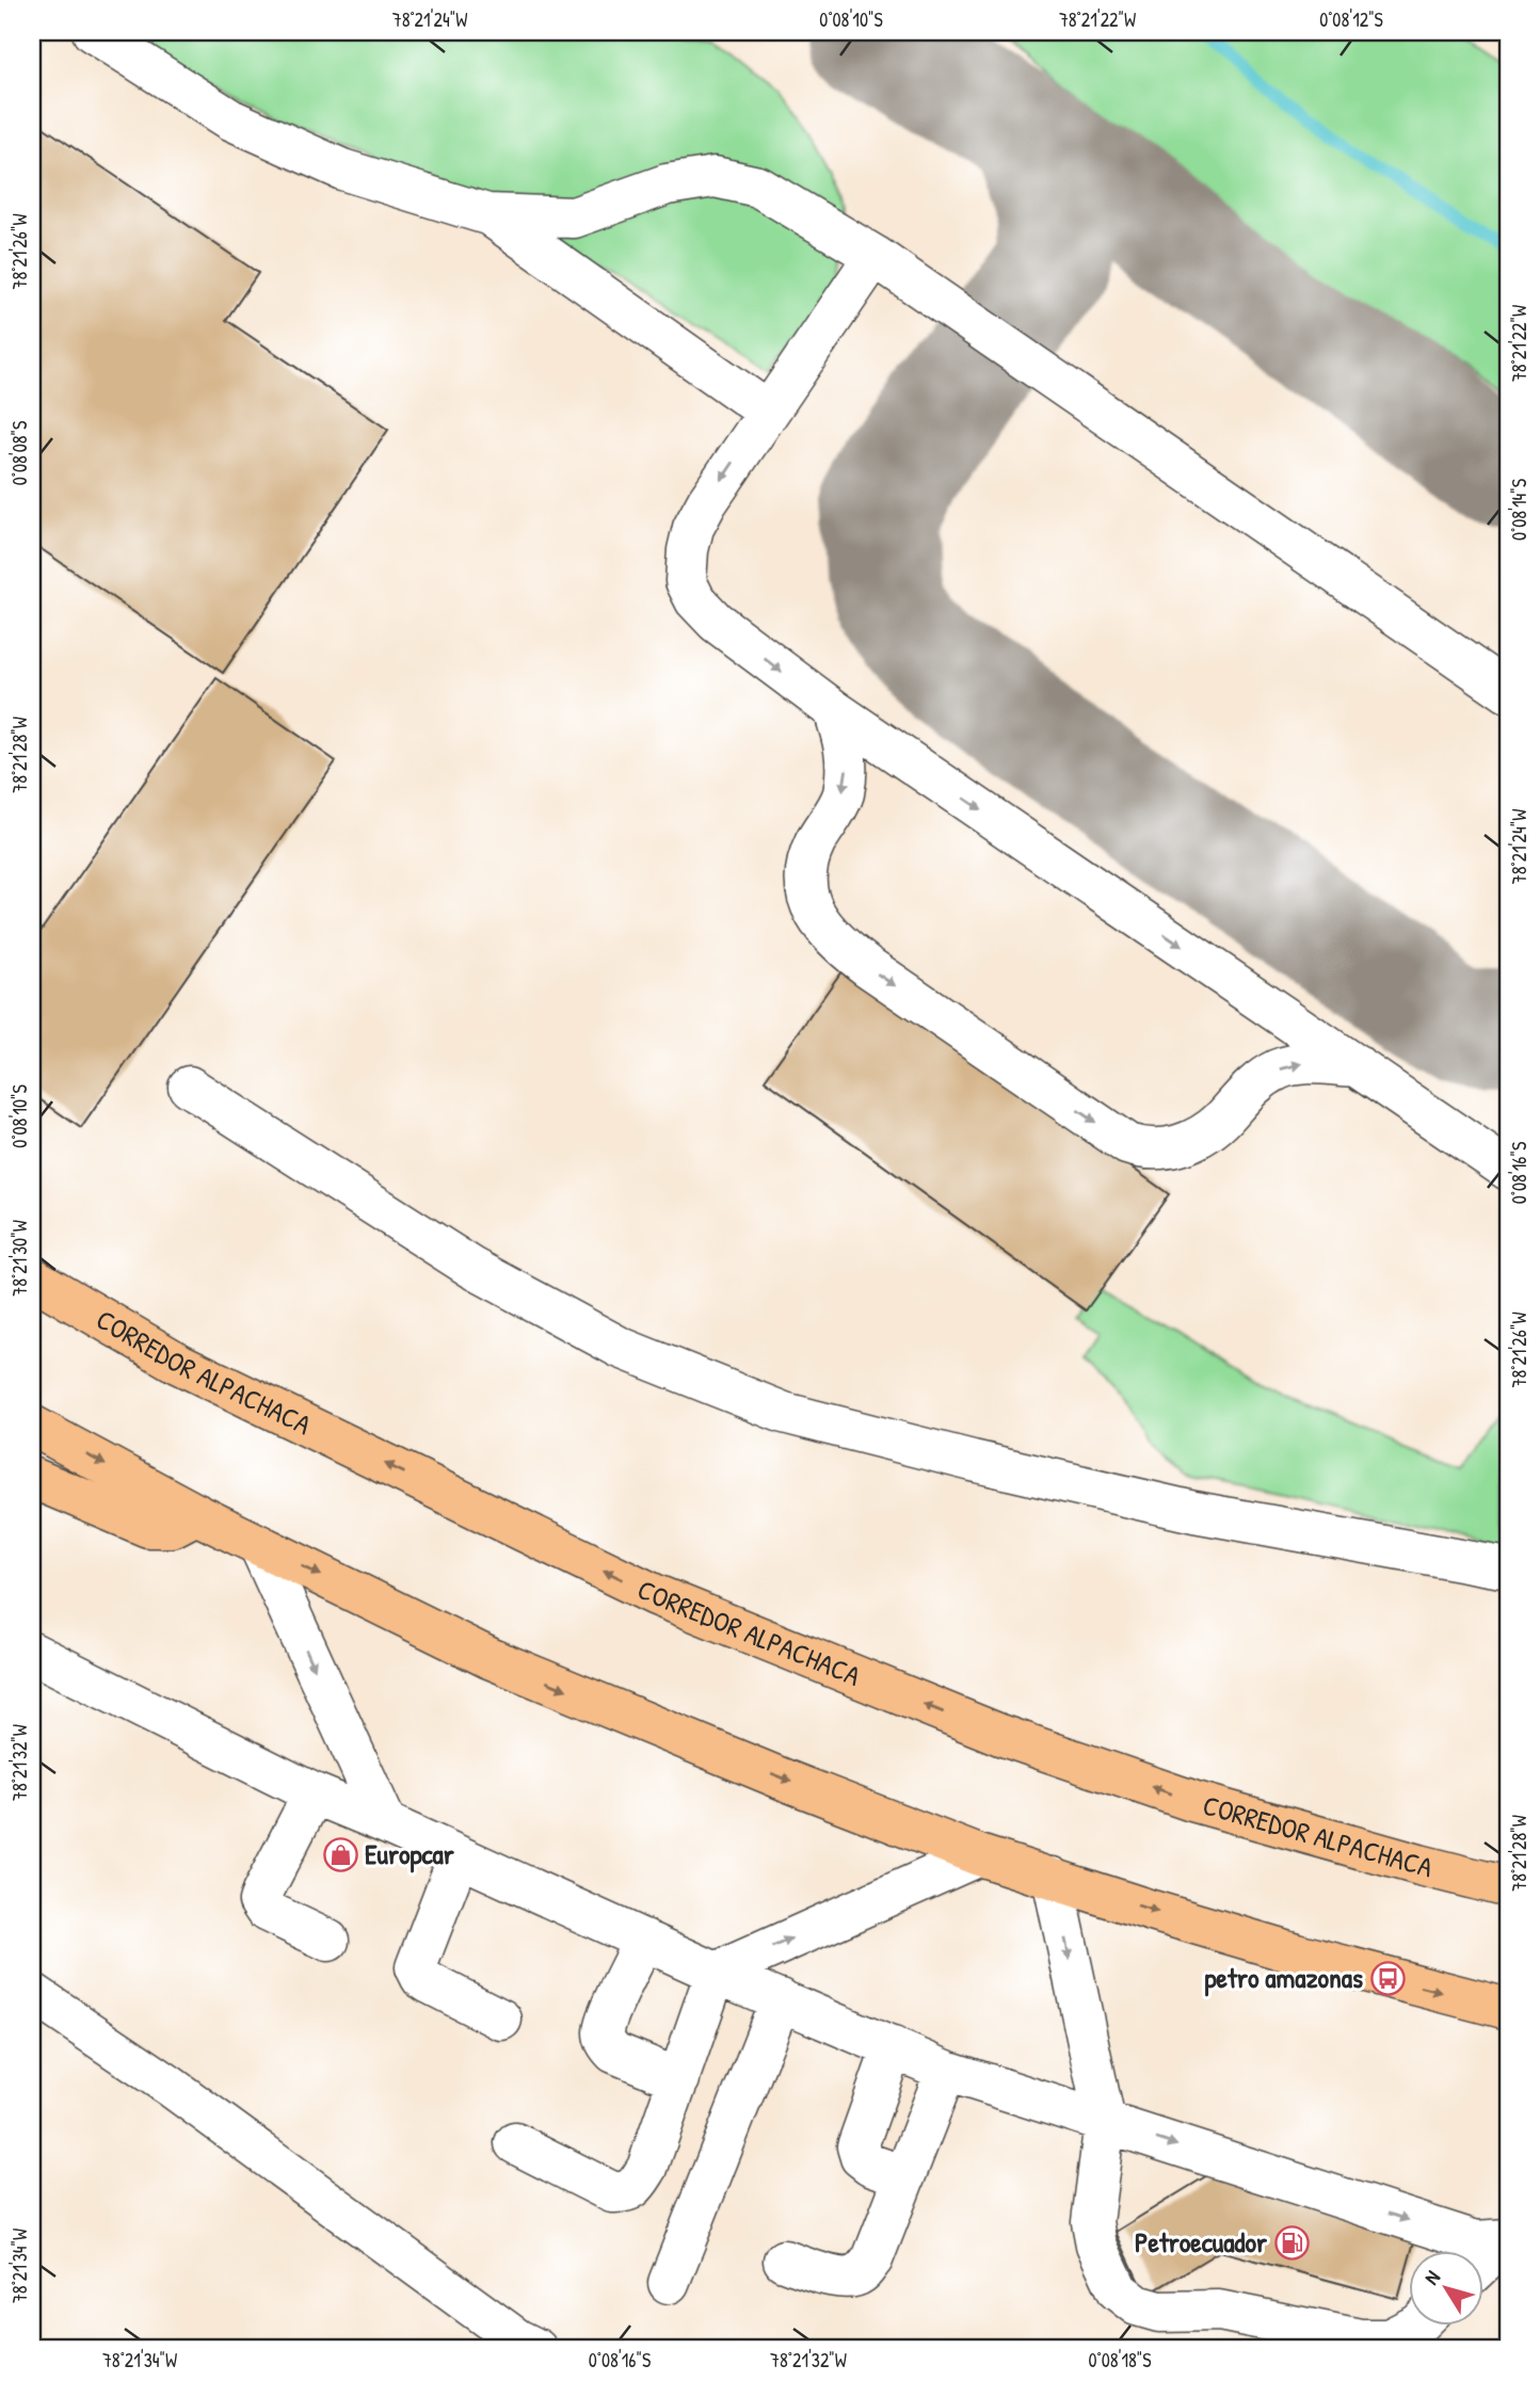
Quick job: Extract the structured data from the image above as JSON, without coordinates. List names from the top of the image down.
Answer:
{
  "streets": {
    "highway": ["CORREDOR ALPACHACA"]
  },
  "places": {
    "shop": ["Europcar"],
    "bus stop": ["petro amazonas"],
    "fuel station": ["Petroecuador"]
  },
  "north": "top left",
  "coordinates": [
    "78°21'24\"W",
    "0°08'10\"S",
    "78°21'22\"W",
    "0°08'12\"S",
    "78°21'26\"W",
    "0°08'08\"S",
    "0°08'14\"S",
    "78°21'28\"W",
    "0°08'16\"S",
    "78°21'30\"W",
    "78°21'32\"W",
    "78°21'34\"W",
    "0°08'18\"S"
  ]
}
